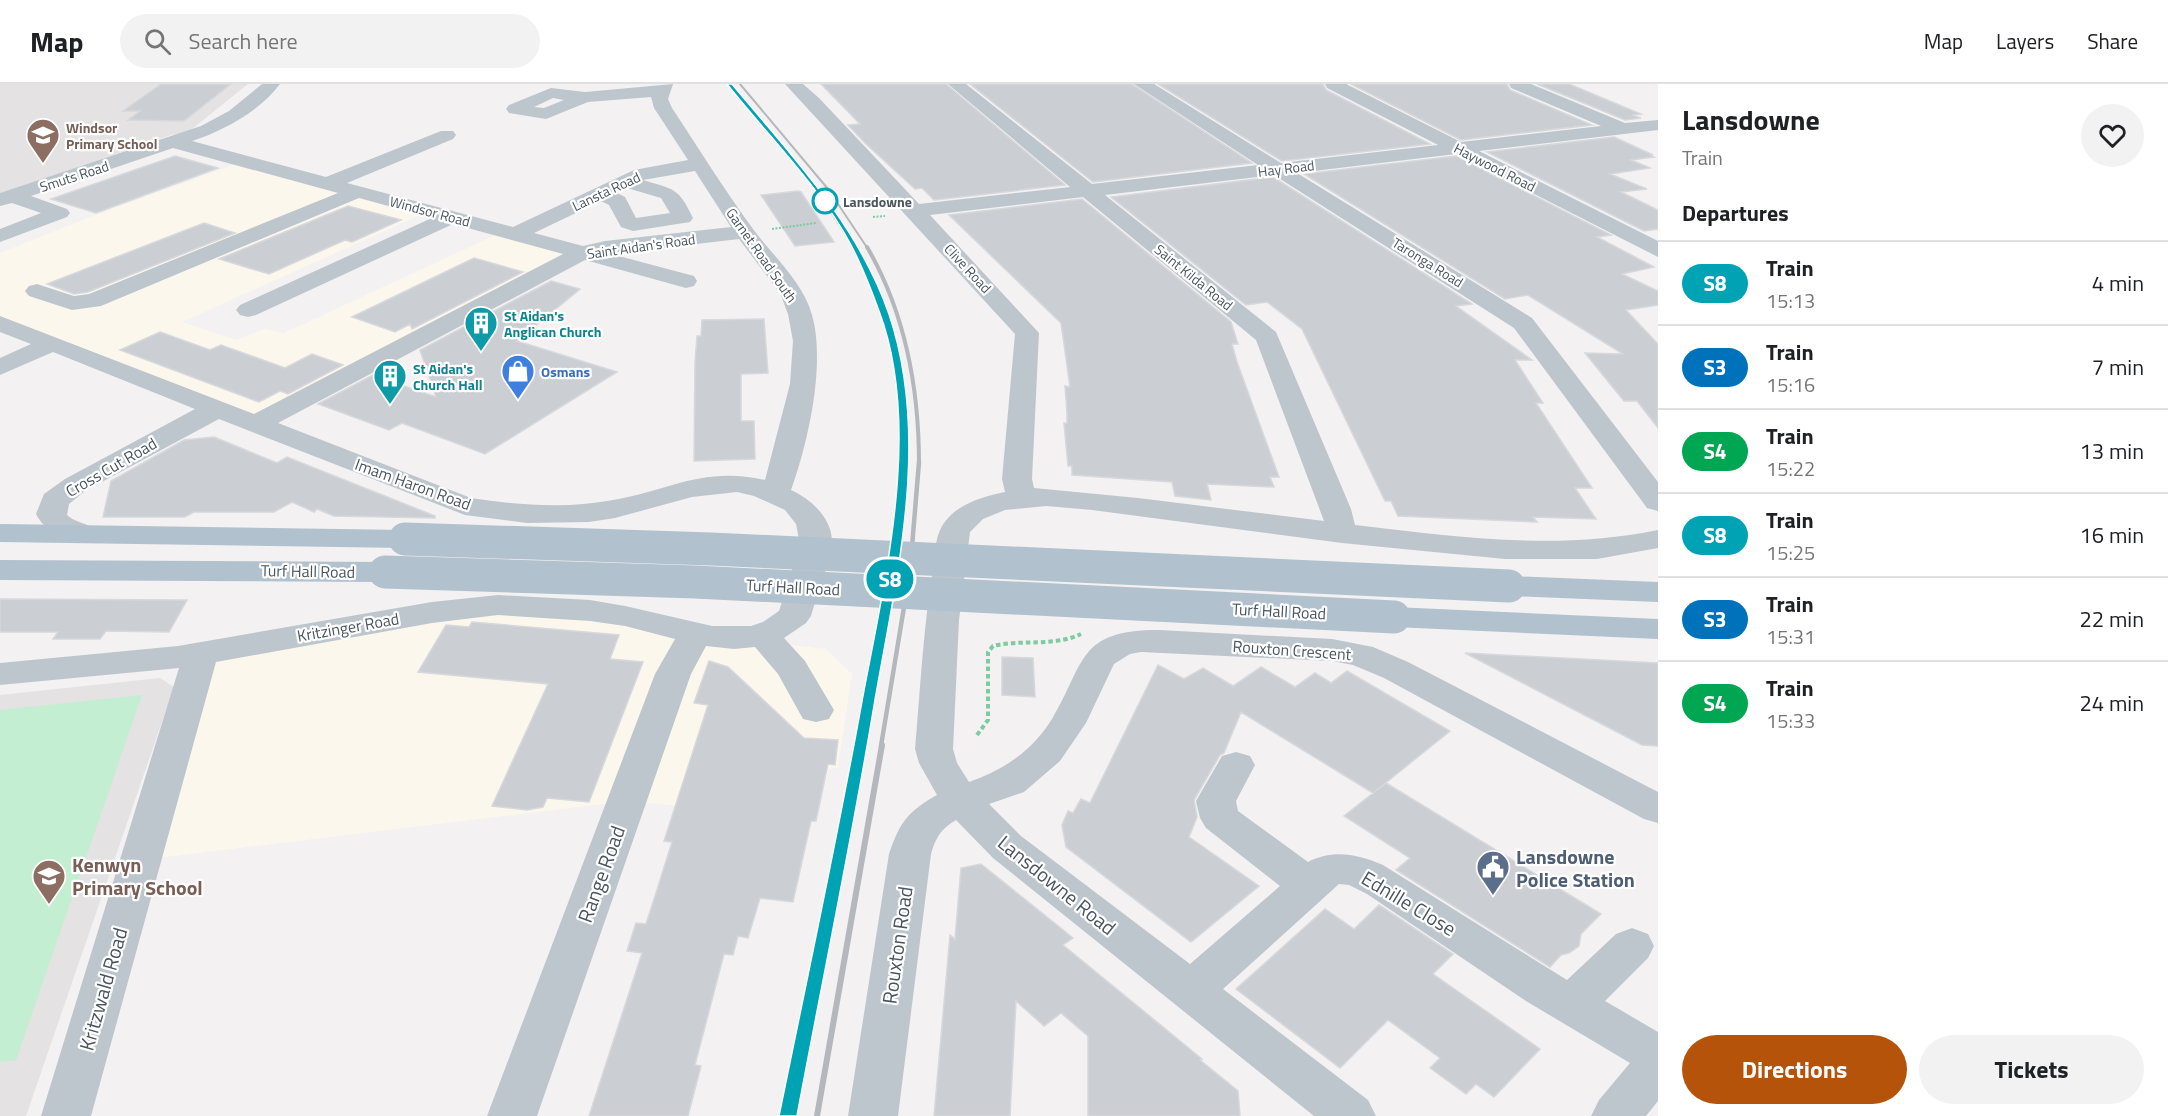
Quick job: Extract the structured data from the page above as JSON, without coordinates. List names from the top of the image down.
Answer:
{
  "streets": {
    "main road": ["Turf Hall Road"],
    "street": [
      "Haywood Road",
      "Hay Road",
      "Smuts Road",
      "Lansta Road",
      "Windsor Road",
      "Saint Aidan's Road",
      "Garnet Road South",
      "Taronga Road",
      "Clive Road",
      "Saint Kilda Road",
      "Cross Cut Road",
      "Imam Haron Road",
      "Kritzinger Road",
      "Rouxton Crescent",
      "Range Road",
      "Lansdowne Road",
      "Ednille Close",
      "Rouxton Road",
      "Kritzwald Road"
    ]
  },
  "crossings": [
    ["Haywood Road", "Hay Road"],
    ["Hay Road", "Taronga Road"],
    ["Hay Road", "Clive Road"],
    ["Hay Road", "Saint Kilda Road"],
    ["Smuts Road", "Windsor Road"],
    ["Lansta Road", "Windsor Road"],
    ["Lansta Road", "Garnet Road South"],
    ["Windsor Road", "Saint Aidan's Road"],
    ["Saint Aidan's Road", "Garnet Road South"],
    ["Saint Aidan's Road", "Imam Haron Road"],
    ["Garnet Road South", "Imam Haron Road"],
    ["Clive Road", "Lansdowne Road"],
    ["Cross Cut Road", "Imam Haron Road"],
    ["Cross Cut Road", "Turf Hall Road"],
    ["Imam Haron Road", "Kritzinger Road"],
    ["Imam Haron Road", "Range Road"],
    ["Kritzinger Road", "Range Road"],
    ["Kritzinger Road", "Kritzwald Road"],
    ["Rouxton Crescent", "Lansdowne Road"],
    ["Rouxton Crescent", "Rouxton Road"],
    ["Lansdowne Road", "Ednille Close"],
    ["Lansdowne Road", "Rouxton Road"]
  ],
  "places": {
    "school or university": ["Windsor Primary School", "Kenwyn Primary School"],
    "other": ["Lansdowne"],
    "building": ["St Aidan's Anglican Church", "St Aidan's Church Hall"],
    "shop": ["Osmans"],
    "public building": ["Lansdowne Police Station"]
  },
  "page": {
    "header": "Map",
    "search": "Search here",
    "nav": ["Map", "Layers", "Share"],
    "on_map": "S8",
    "heading": [
      ["Lansdowne", "Train"],
      "Departures"
    ],
    "list": [
      {
        "mark": "S8",
        "name": "Train",
        "note": "15:13",
        "value": "4 min"
      },
      {
        "mark": "S3",
        "name": "Train",
        "note": "15:16",
        "value": "7 min"
      },
      {
        "mark": "S4",
        "name": "Train",
        "note": "15:22",
        "value": "13 min"
      },
      {
        "mark": "S8",
        "name": "Train",
        "note": "15:25",
        "value": "16 min"
      },
      {
        "mark": "S3",
        "name": "Train",
        "note": "15:31",
        "value": "22 min"
      },
      {
        "mark": "S4",
        "name": "Train",
        "note": "15:33",
        "value": "24 min"
      }
    ],
    "buttons": ["Directions", "Tickets"]
  }
}
